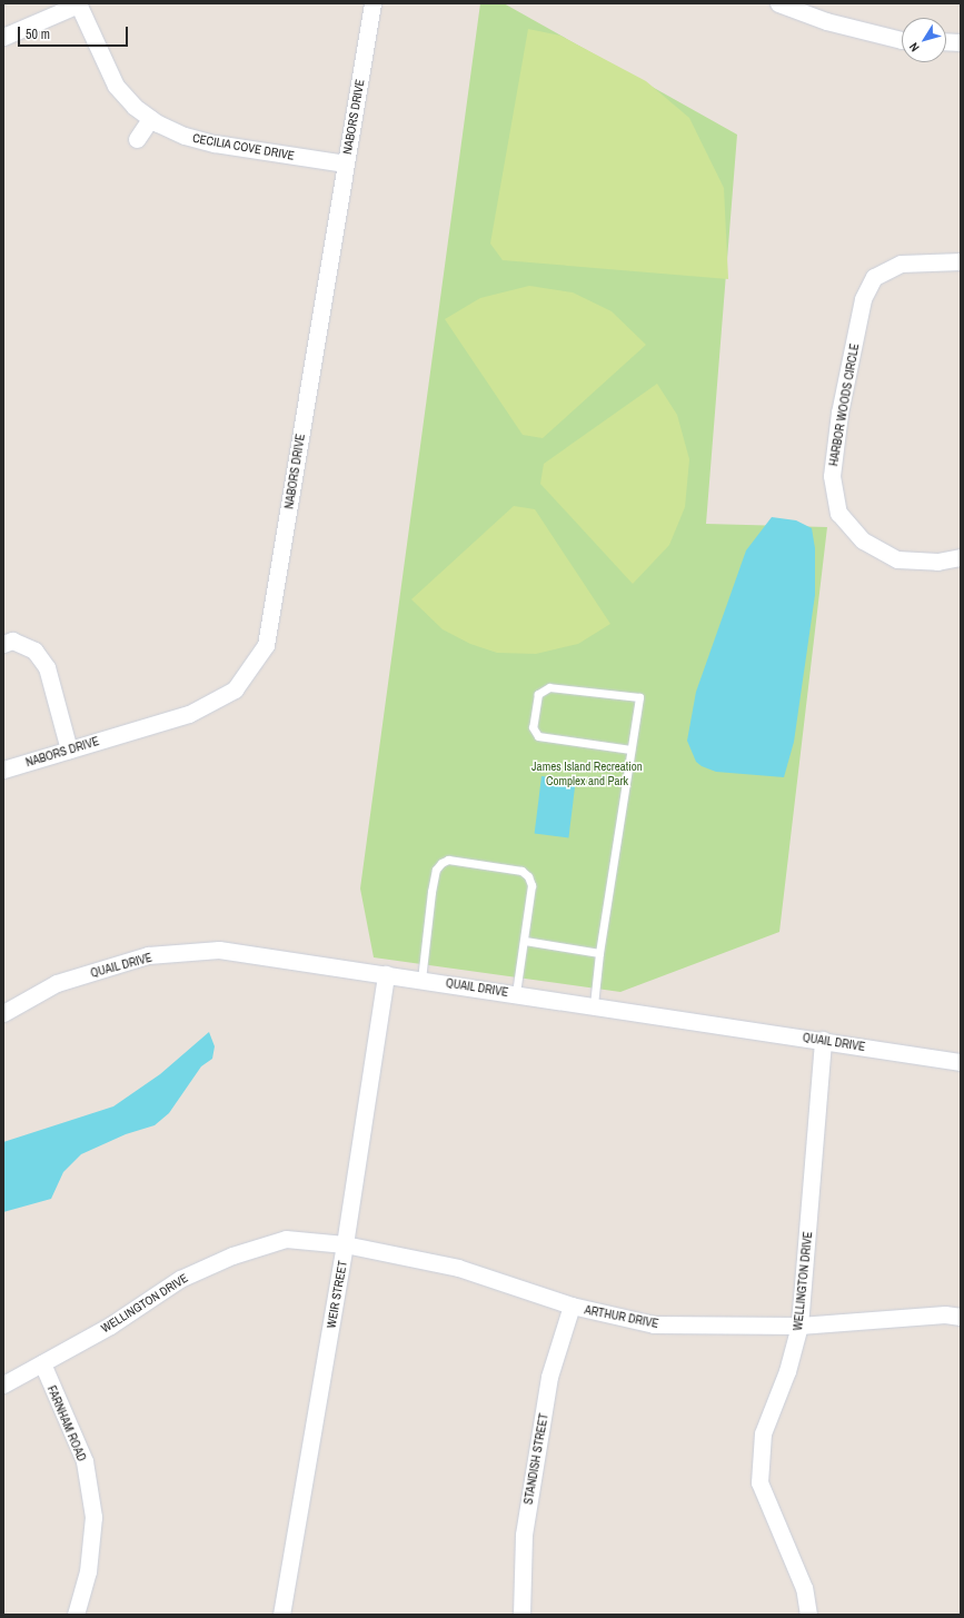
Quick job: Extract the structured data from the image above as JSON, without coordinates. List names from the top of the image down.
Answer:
{
  "streets": {
    "street": [
      "NABORS DRIVE",
      "CECILIA COVE DRIVE",
      "HARBOR WOODS CIRCLE",
      "QUAIL DRIVE",
      "WELLINGTON DRIVE",
      "WEIR STREET",
      "ARTHUR DRIVE",
      "FARNHAM ROAD",
      "STANDISH STREET"
    ]
  },
  "crossings": [
    ["NABORS DRIVE", "CECILIA COVE DRIVE"],
    ["QUAIL DRIVE", "WELLINGTON DRIVE"],
    ["QUAIL DRIVE", "WEIR STREET"],
    ["WELLINGTON DRIVE", "WEIR STREET"],
    ["WELLINGTON DRIVE", "ARTHUR DRIVE"],
    ["WELLINGTON DRIVE", "FARNHAM ROAD"],
    ["WEIR STREET", "ARTHUR DRIVE"],
    ["ARTHUR DRIVE", "STANDISH STREET"]
  ],
  "parks": ["James Island Recreation Complex and Park"],
  "scale_bar": "50 m",
  "north": "bottom left"
}
